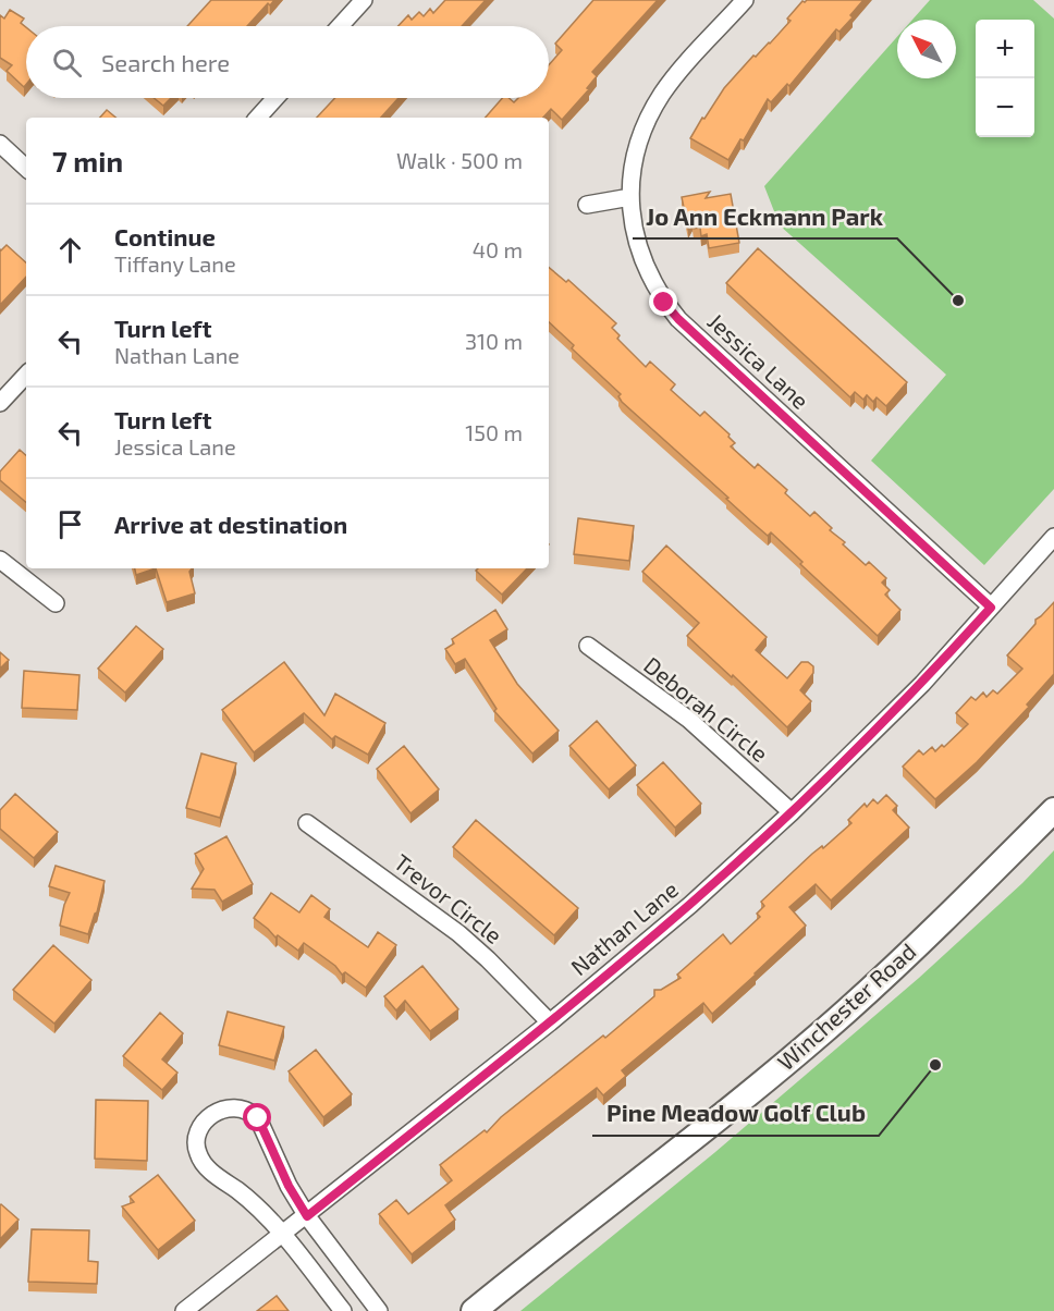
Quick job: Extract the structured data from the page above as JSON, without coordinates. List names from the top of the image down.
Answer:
{
  "streets": {
    "main road": ["Winchester Road"],
    "street": [
      "Jessica Lane",
      "Deborah Circle",
      "Trevor Circle",
      "Nathan Lane"
    ]
  },
  "crossings": [
    ["Jessica Lane", "Nathan Lane"],
    ["Deborah Circle", "Nathan Lane"],
    ["Trevor Circle", "Nathan Lane"]
  ],
  "places": ["Jo Ann Eckmann Park", "Pine Meadow Golf Club"],
  "north": "top left",
  "page": {
    "map_buttons": ["+", "−"],
    "search": "Search here",
    "heading": ["7 min", "Walk · 500 m"],
    "list": [
      ["Continue", "Tiffany Lane", "40 m"],
      ["Turn left", "Nathan Lane", "310 m"],
      ["Turn left", "Jessica Lane", "150 m"],
      "Arrive at destination"
    ]
  }
}
